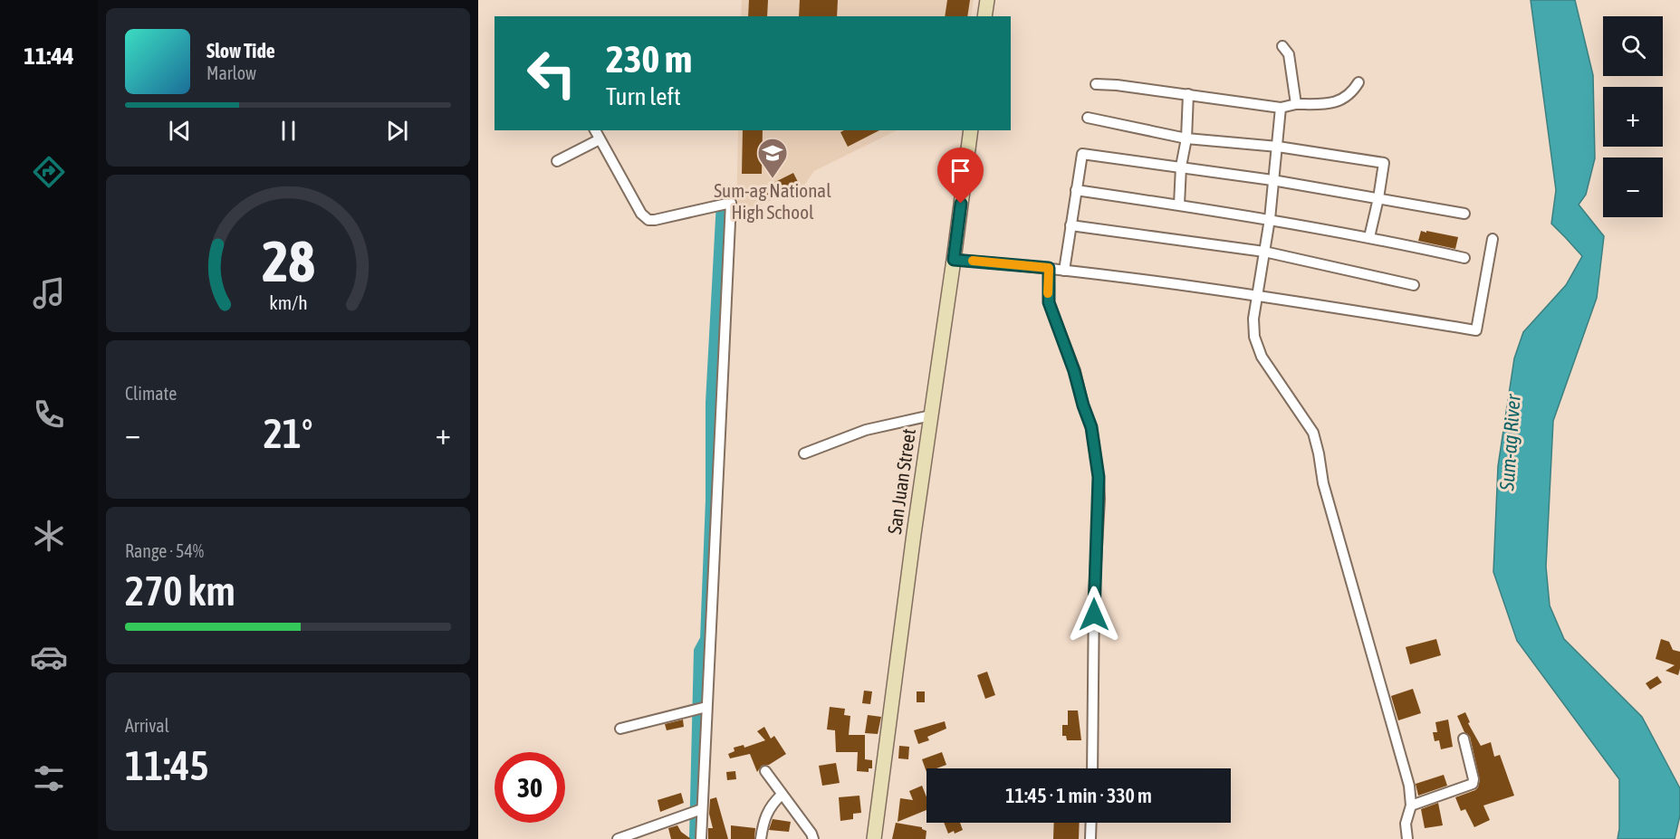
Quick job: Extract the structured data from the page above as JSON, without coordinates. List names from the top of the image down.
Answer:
{
  "streets": {
    "main road": ["San Juan Street"]
  },
  "water": ["Sum-ag River"],
  "places": {
    "school or university": ["Sum-ag National High School"]
  },
  "page": {
    "tabs": "11:44",
    "map_buttons": ["+", "−"],
    "turn": ["230 m", "Turn left"],
    "song": ["Slow Tide", "Marlow"],
    "tile": [
      "Climate",
      ["Range · 54%", "270 km"],
      ["Arrival", "11:45"]
    ],
    "heat": ["−", "21°", "+"],
    "limit": "30",
    "trip": "11:45 · 1 min · 330 m",
    "gauge": ["28", "km/h"]
  }
}
